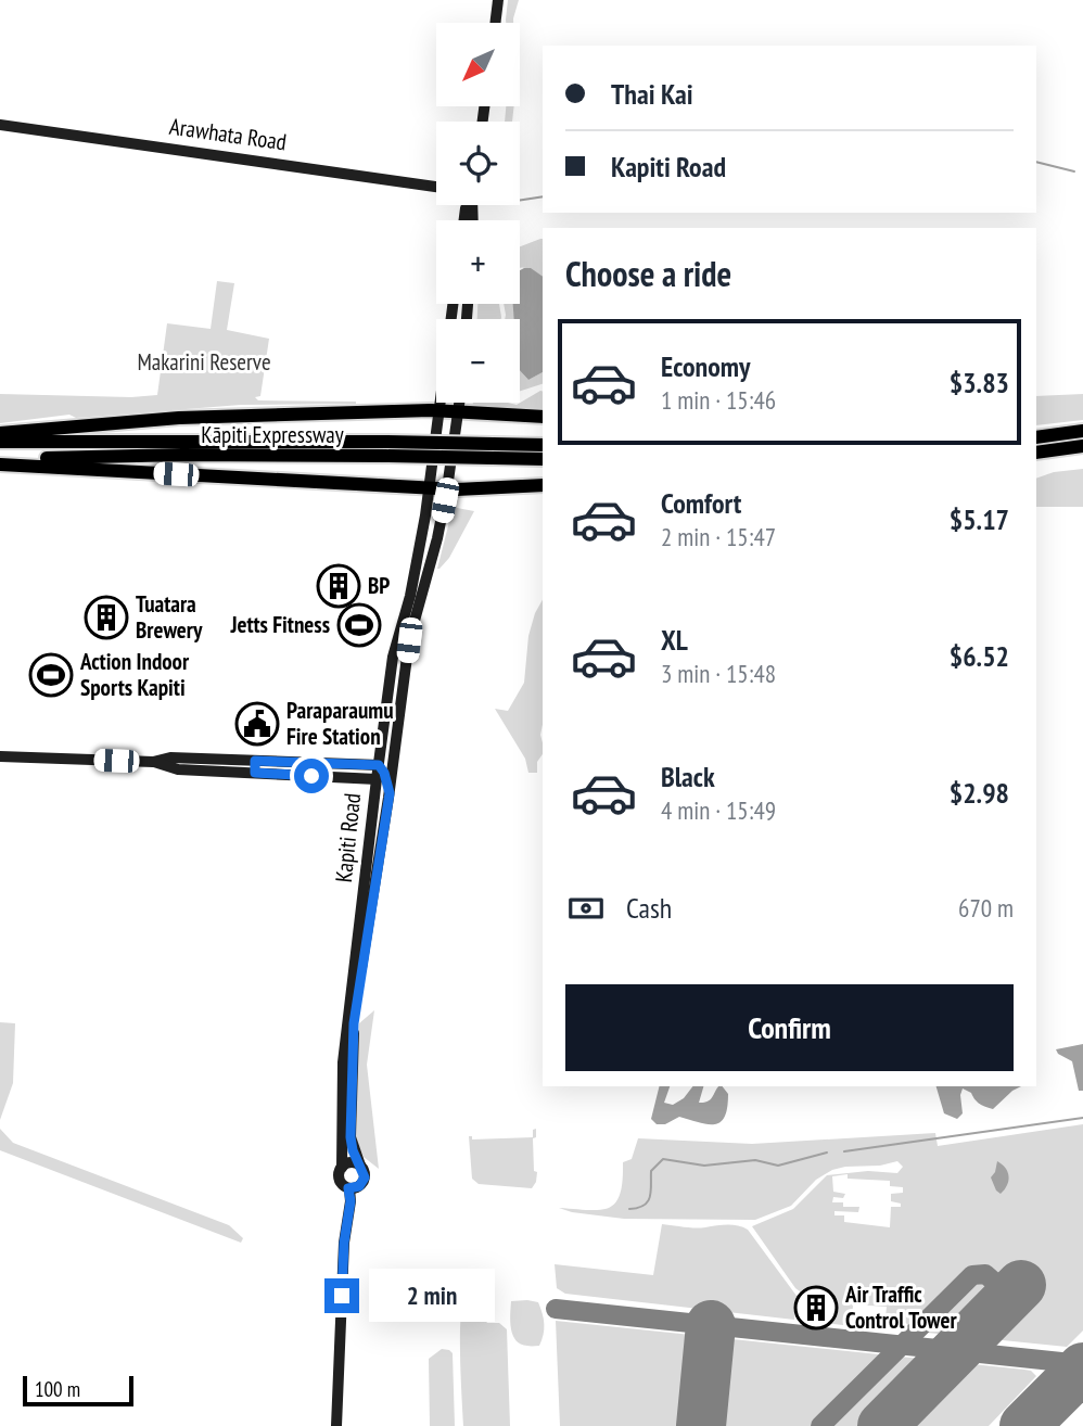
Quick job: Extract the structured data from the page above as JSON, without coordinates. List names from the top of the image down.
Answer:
{
  "streets": {
    "highway": ["Kāpiti Expressway"],
    "main road": ["Arawhata Road", "Kapiti Road"]
  },
  "parks": ["Makarini Reserve"],
  "places": {
    "building": ["BP", "Tuatara Brewery", "Air Traffic Control Tower"],
    "sports": ["Jetts Fitness", "Action Indoor Sports Kapiti"],
    "public building": ["Paraparaumu Fire Station"]
  },
  "scale_bar": "100 m",
  "north": "bottom left",
  "page": {
    "map_buttons": ["+", "−"],
    "banner": ["Thai Kai", "Kapiti Road"],
    "heading": "Choose a ride",
    "list": [
      {
        "name": "Economy",
        "note": "1 min · 15:46",
        "value": "$3.83"
      },
      {
        "name": "Comfort",
        "note": "2 min · 15:47",
        "value": "$5.17"
      },
      {
        "name": "XL",
        "note": "3 min · 15:48",
        "value": "$6.52"
      },
      {
        "name": "Black",
        "note": "4 min · 15:49",
        "value": "$2.98"
      }
    ],
    "pay": ["Cash", "670 m"],
    "buttons": "Confirm",
    "bubble": "2 min",
    "scale": "100 m"
  }
}
